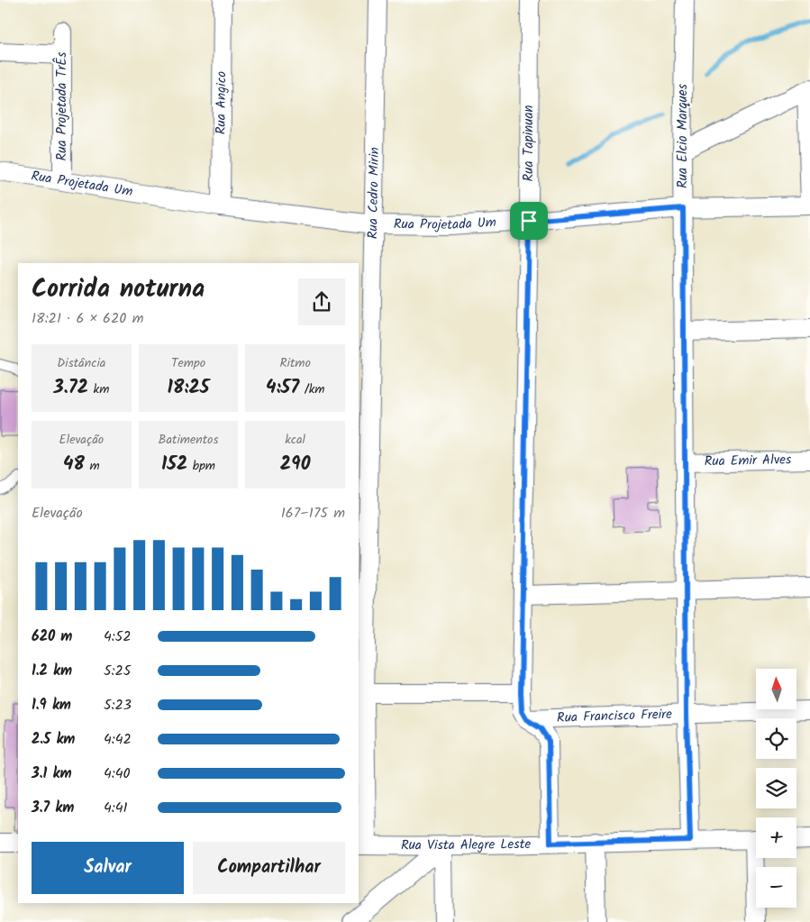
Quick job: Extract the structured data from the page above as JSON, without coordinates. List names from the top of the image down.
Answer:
{
  "streets": {
    "street": [
      "Rua Angico",
      "Rua Projetada TrÊs",
      "Rua Elcio Marques",
      "Rua Tapinuan",
      "Rua Projetada Um",
      "Rua Cedro Mirin",
      "Rua Emir Alves",
      "Rua Francisco Freire",
      "Rua Vista Alegre Leste"
    ]
  },
  "crossings": [
    ["Rua Angico", "Rua Projetada Um"],
    ["Rua Projetada TrÊs", "Rua Projetada Um"],
    ["Rua Elcio Marques", "Rua Projetada Um"],
    ["Rua Elcio Marques", "Rua Emir Alves"],
    ["Rua Elcio Marques", "Rua Francisco Freire"],
    ["Rua Elcio Marques", "Rua Vista Alegre Leste"],
    ["Rua Tapinuan", "Rua Projetada Um"],
    ["Rua Tapinuan", "Rua Francisco Freire"],
    ["Rua Projetada Um", "Rua Cedro Mirin"],
    ["Rua Cedro Mirin", "Rua Vista Alegre Leste"]
  ],
  "north": "top",
  "page": {
    "heading": ["Corrida noturna", "18:21 · 6 × 620 m"],
    "stats": [
      ["Distância", "3.72 km"],
      ["Tempo", "18:25"],
      ["Ritmo", "4:57 /km"],
      ["Elevação", "48 m"],
      ["Batimentos", "152 bpm"],
      ["kcal", "290"]
    ],
    "chart": ["Elevação", "167–175 m"],
    "list": [
      {
        "name": "620 m",
        "note": "4:52"
      },
      {
        "name": "1.2 km",
        "note": "5:25"
      },
      {
        "name": "1.9 km",
        "note": "5:23"
      },
      {
        "name": "2.5 km",
        "note": "4:42"
      },
      {
        "name": "3.1 km",
        "note": "4:40"
      },
      {
        "name": "3.7 km",
        "note": "4:41"
      }
    ],
    "map_buttons": ["+", "−"],
    "buttons": ["Salvar", "Compartilhar"]
  }
}
